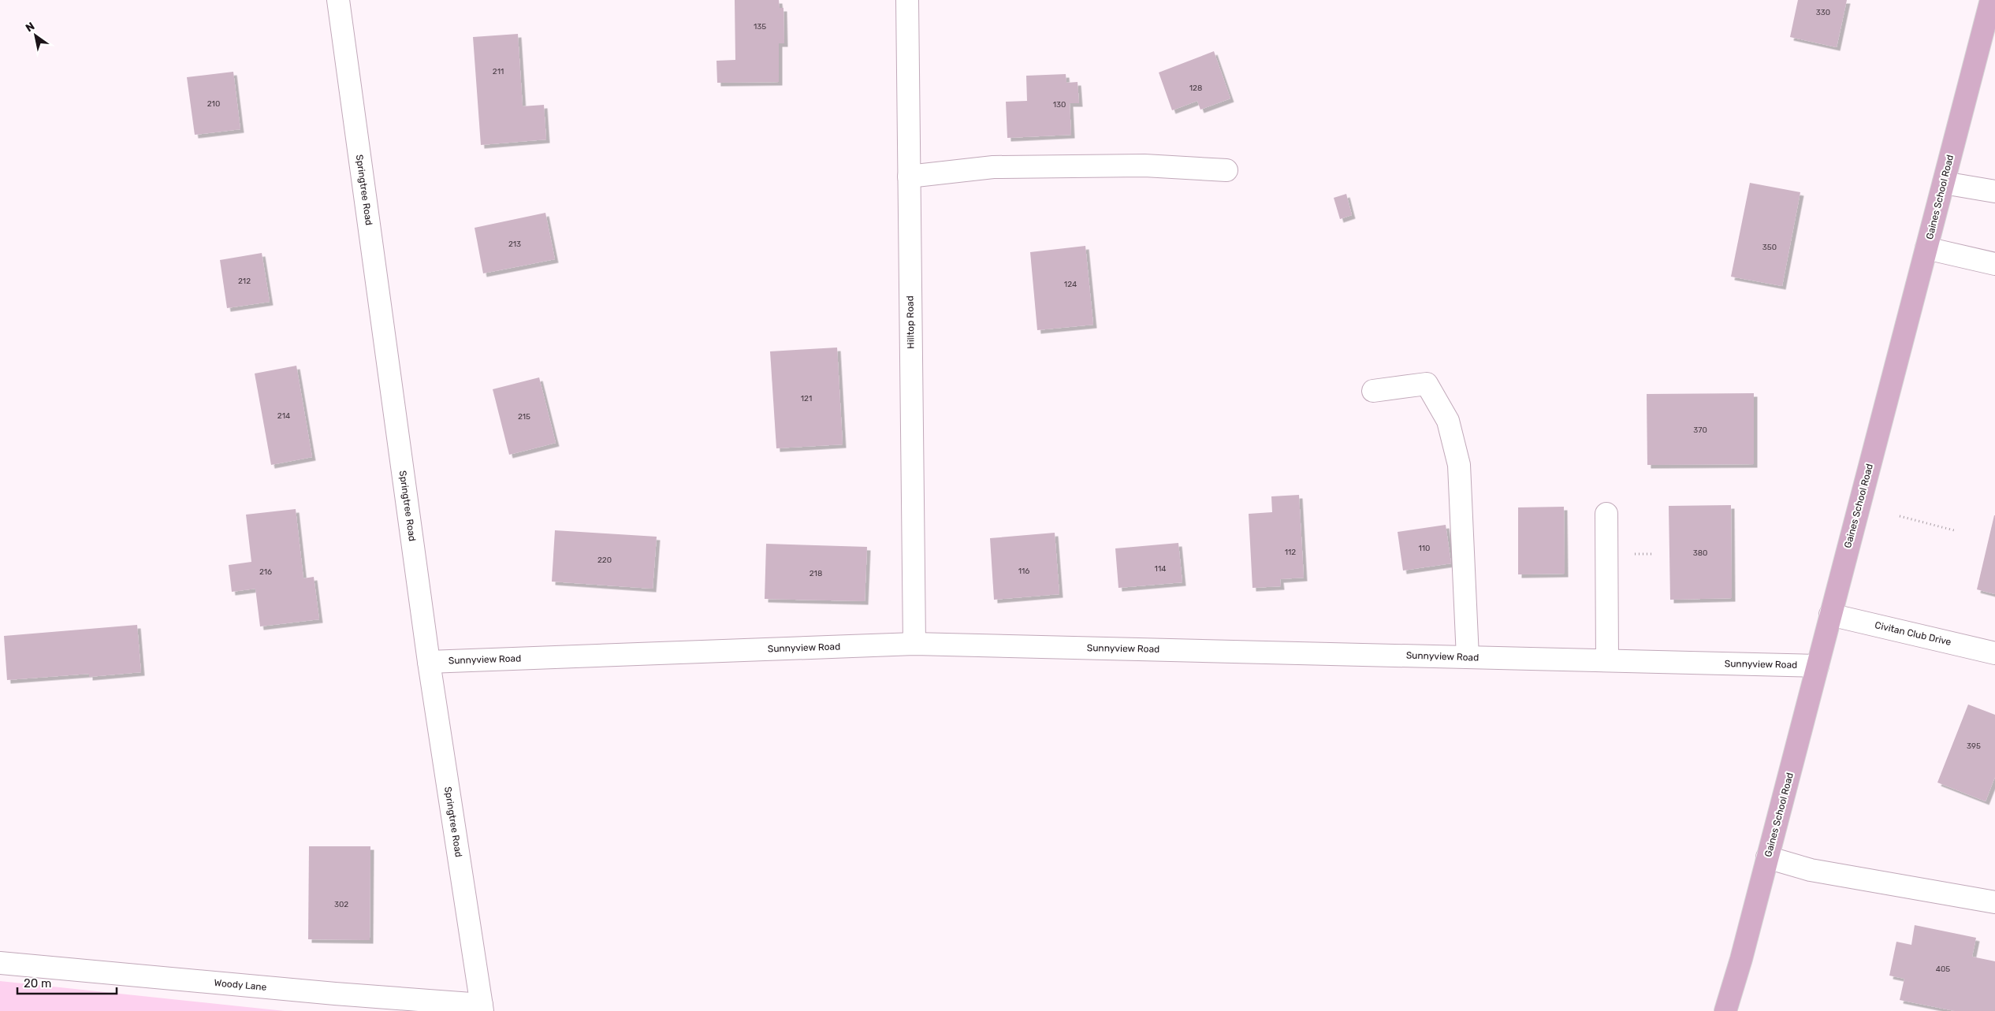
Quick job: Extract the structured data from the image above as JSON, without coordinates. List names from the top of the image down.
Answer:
{
  "streets": {
    "main road": ["Gaines School Road"],
    "street": [
      "Springtree Road",
      "Hilltop Road",
      "Civitan Club Drive",
      "Sunnyview Road",
      "Woody Lane"
    ]
  },
  "crossings": [
    ["Springtree Road", "Sunnyview Road"],
    ["Springtree Road", "Woody Lane"],
    ["Gaines School Road", "Civitan Club Drive"],
    ["Gaines School Road", "Sunnyview Road"],
    ["Hilltop Road", "Sunnyview Road"]
  ],
  "house_numbers": [
    "330",
    "135",
    "211",
    "128",
    "210",
    "130",
    "213",
    "350",
    "212",
    "124",
    "121",
    "214",
    "215",
    "370",
    "110",
    "112",
    "380",
    "220",
    "114",
    "116",
    "216",
    "218",
    "395",
    "302",
    "405"
  ],
  "scale_bar": "20 m",
  "north": "top left"
}
